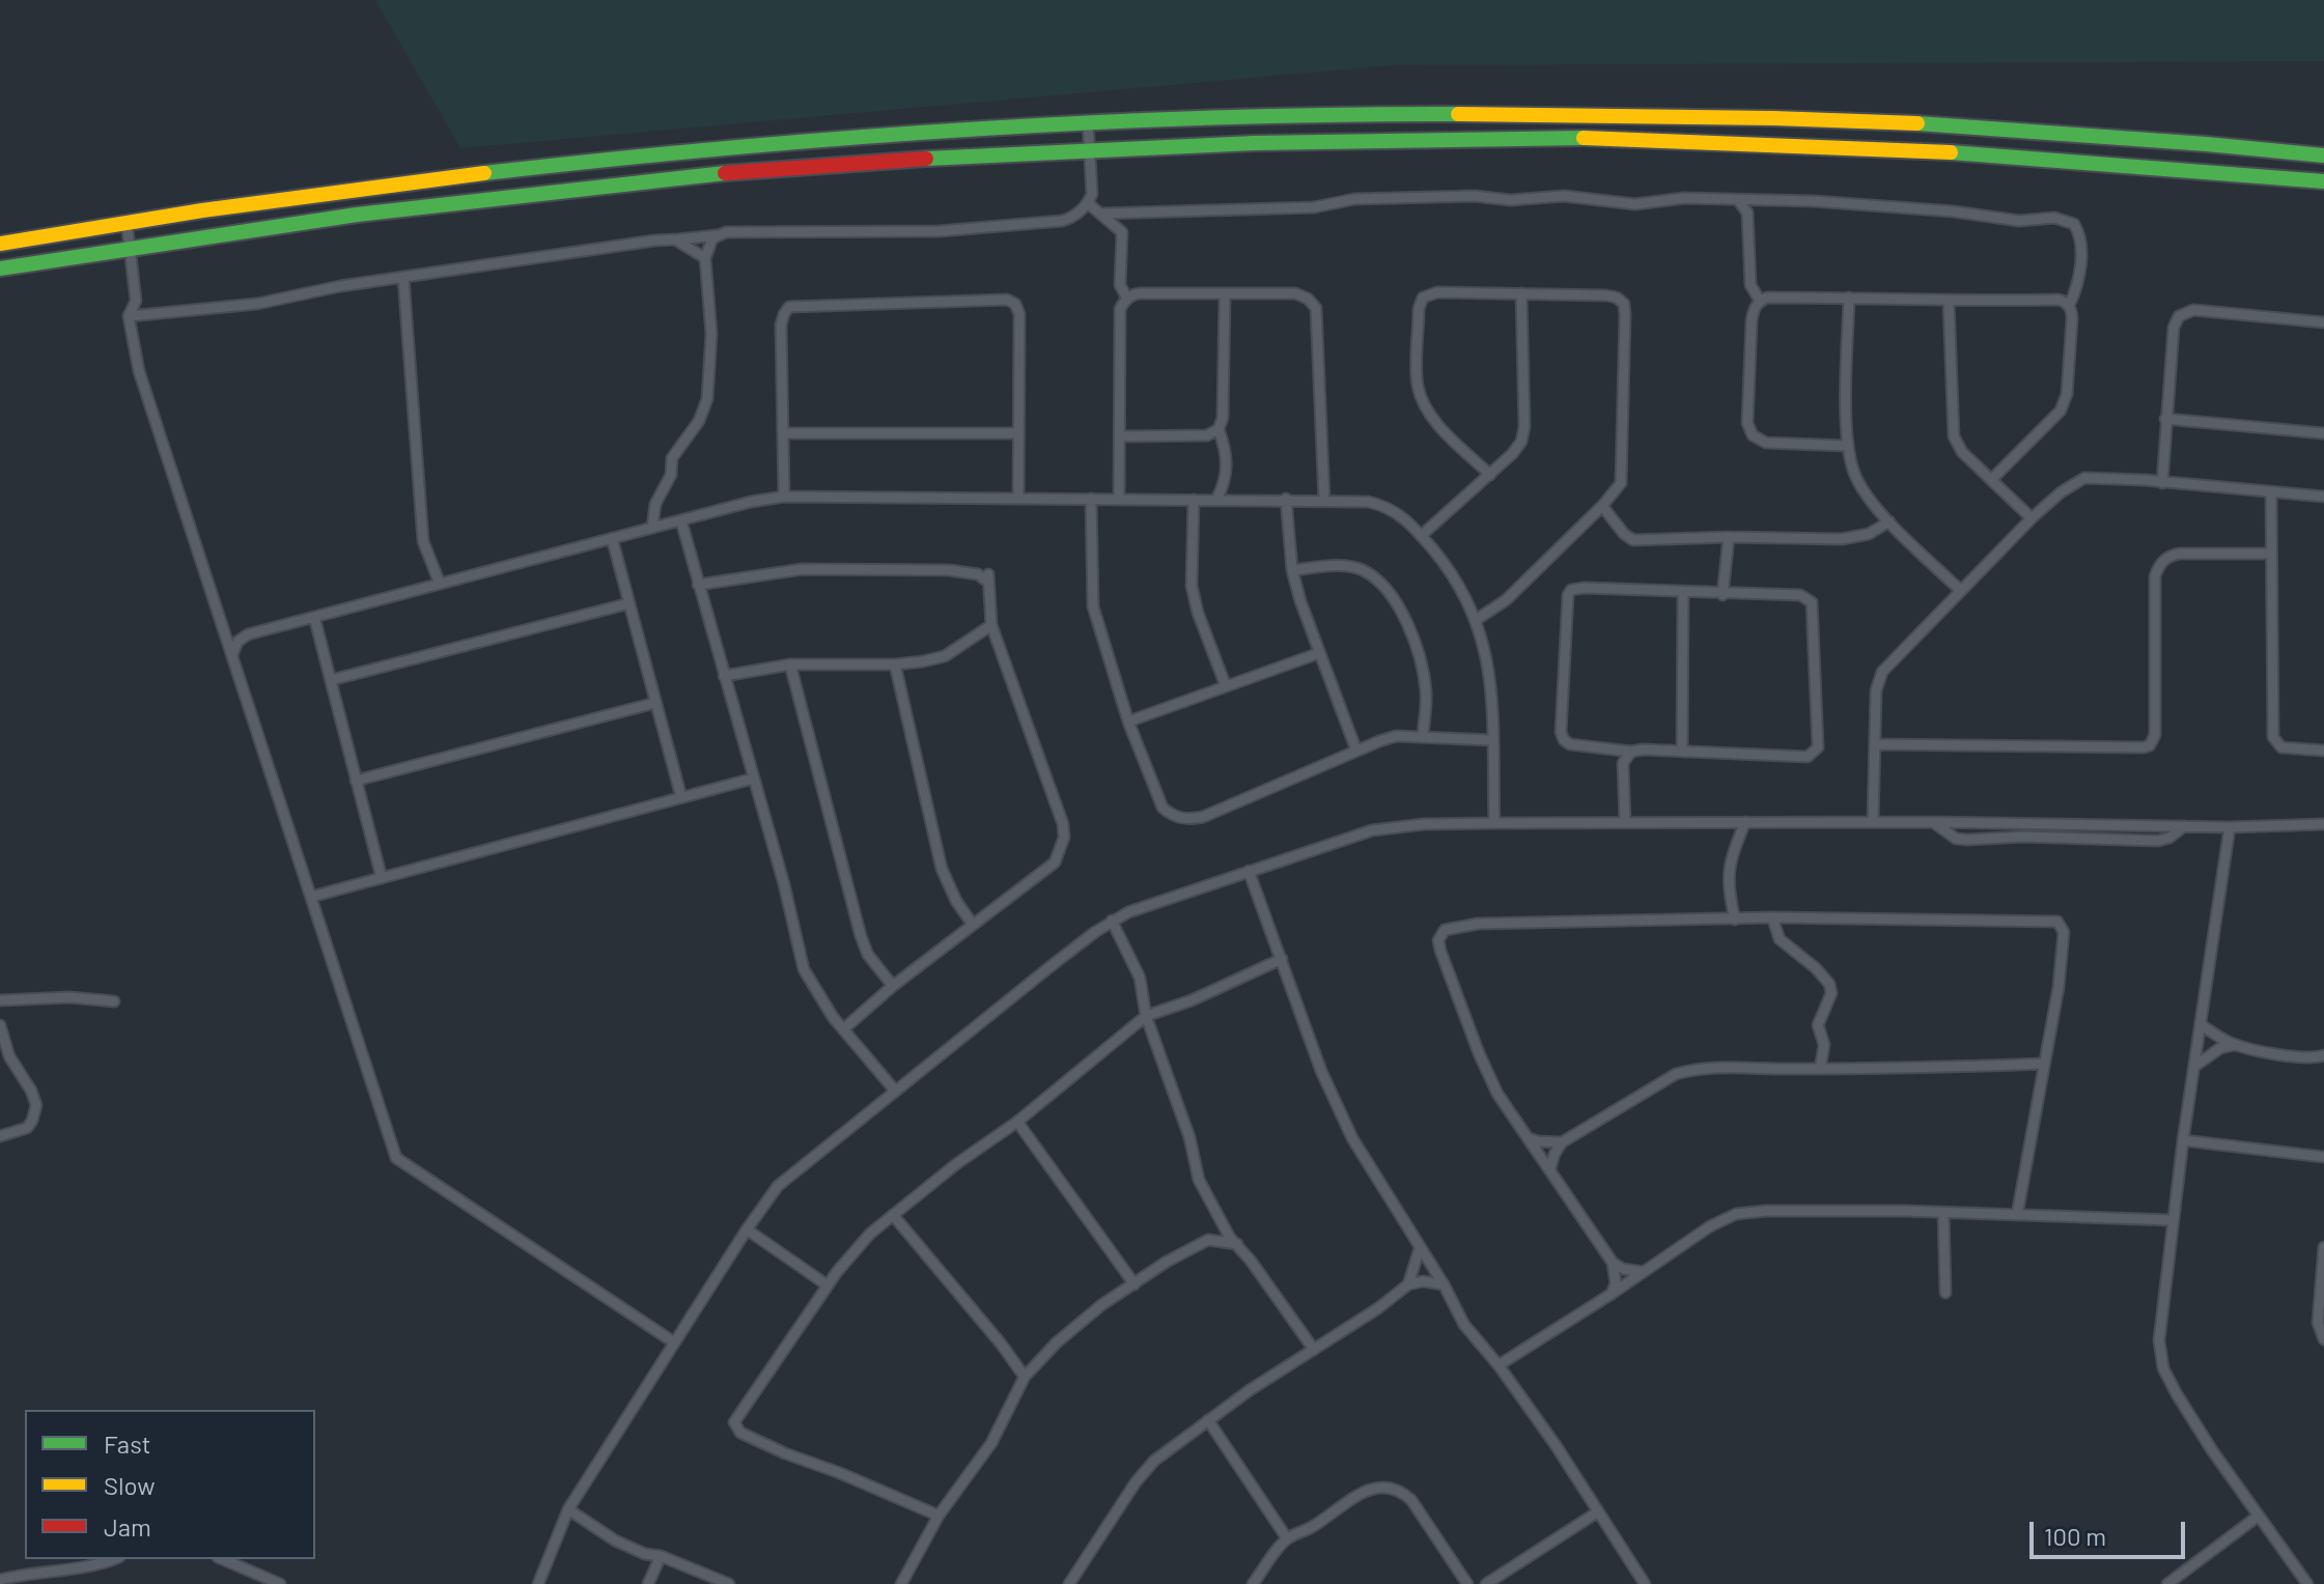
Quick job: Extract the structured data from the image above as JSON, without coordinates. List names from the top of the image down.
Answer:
{
  "legend": ["Fast", "Slow", "Jam"],
  "scale_bar": "100 m"
}
